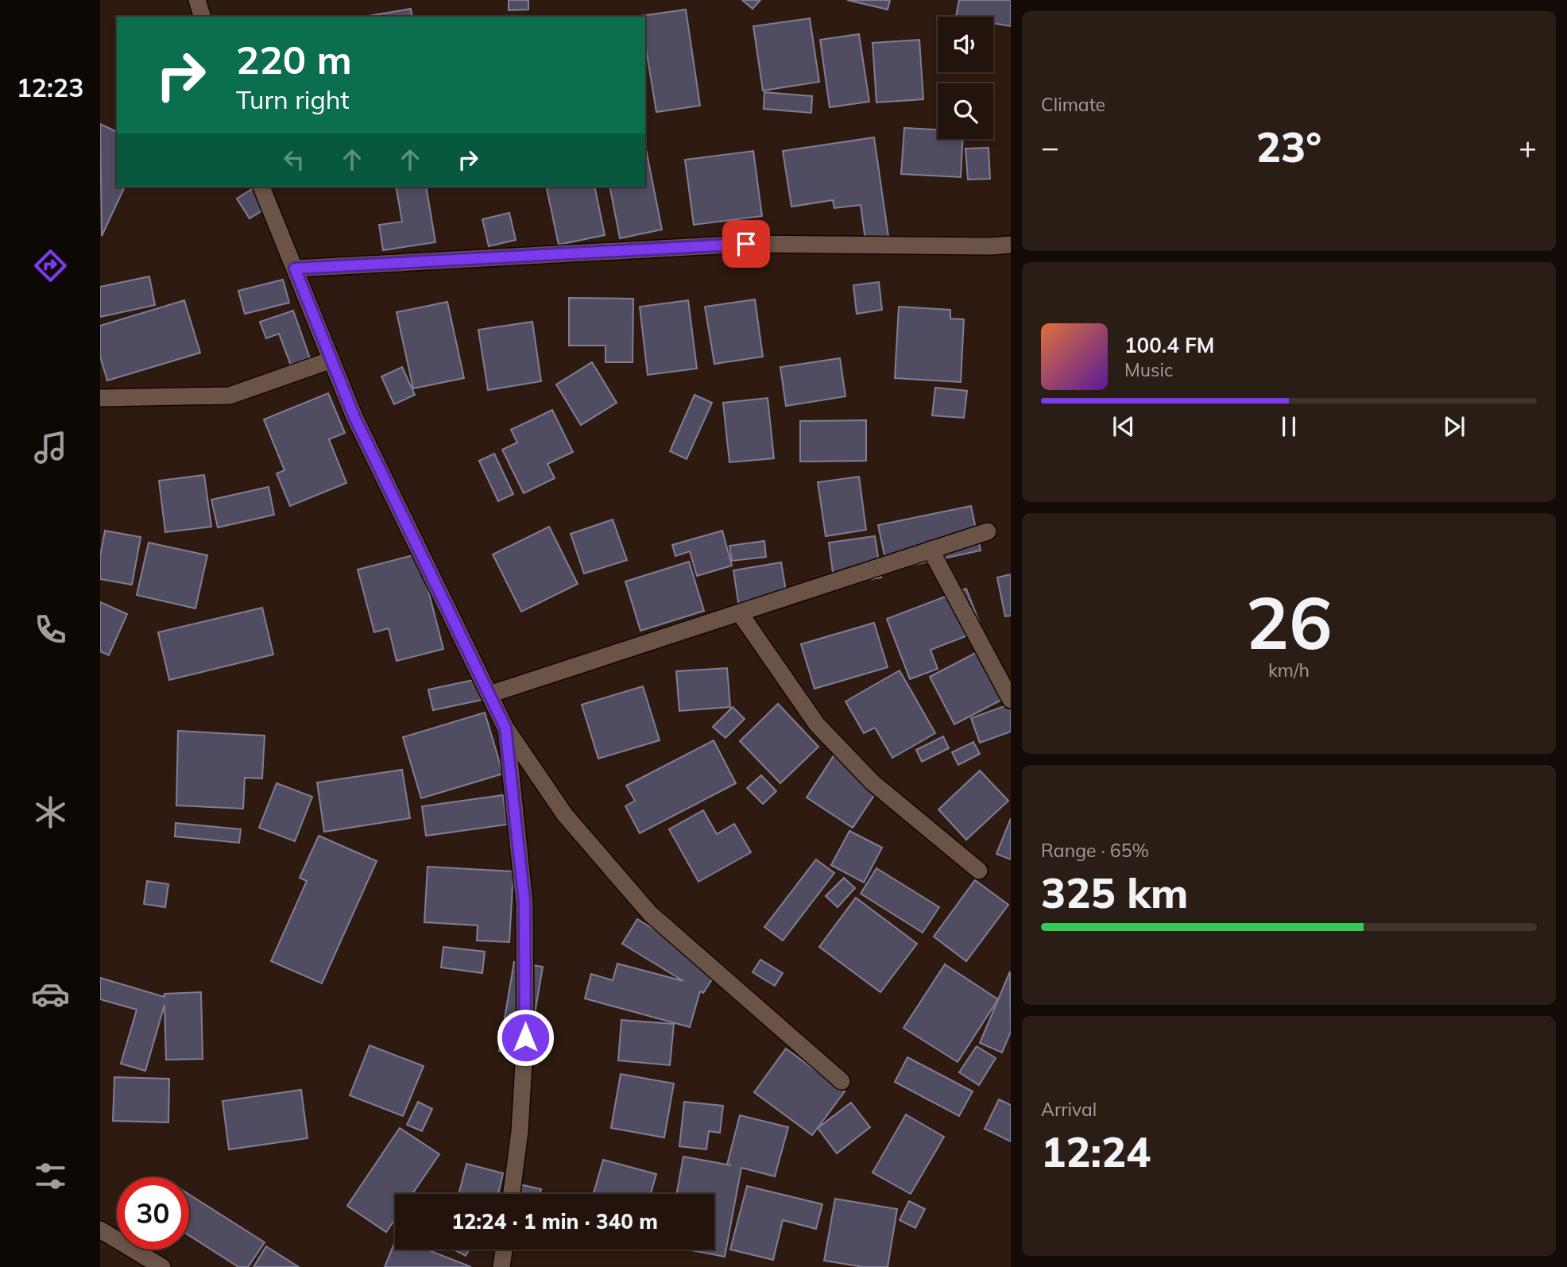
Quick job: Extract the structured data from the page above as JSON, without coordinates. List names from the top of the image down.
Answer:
{
  "page": {
    "tabs": "12:23",
    "tile": [
      "Climate",
      ["26", "km/h"],
      ["Range · 65%", "325 km"],
      ["Arrival", "12:24"]
    ],
    "turn": ["220 m", "Turn right"],
    "heat": ["−", "23°", "+"],
    "song": ["100.4 FM", "Music"],
    "limit": "30",
    "trip": "12:24 · 1 min · 340 m"
  }
}
